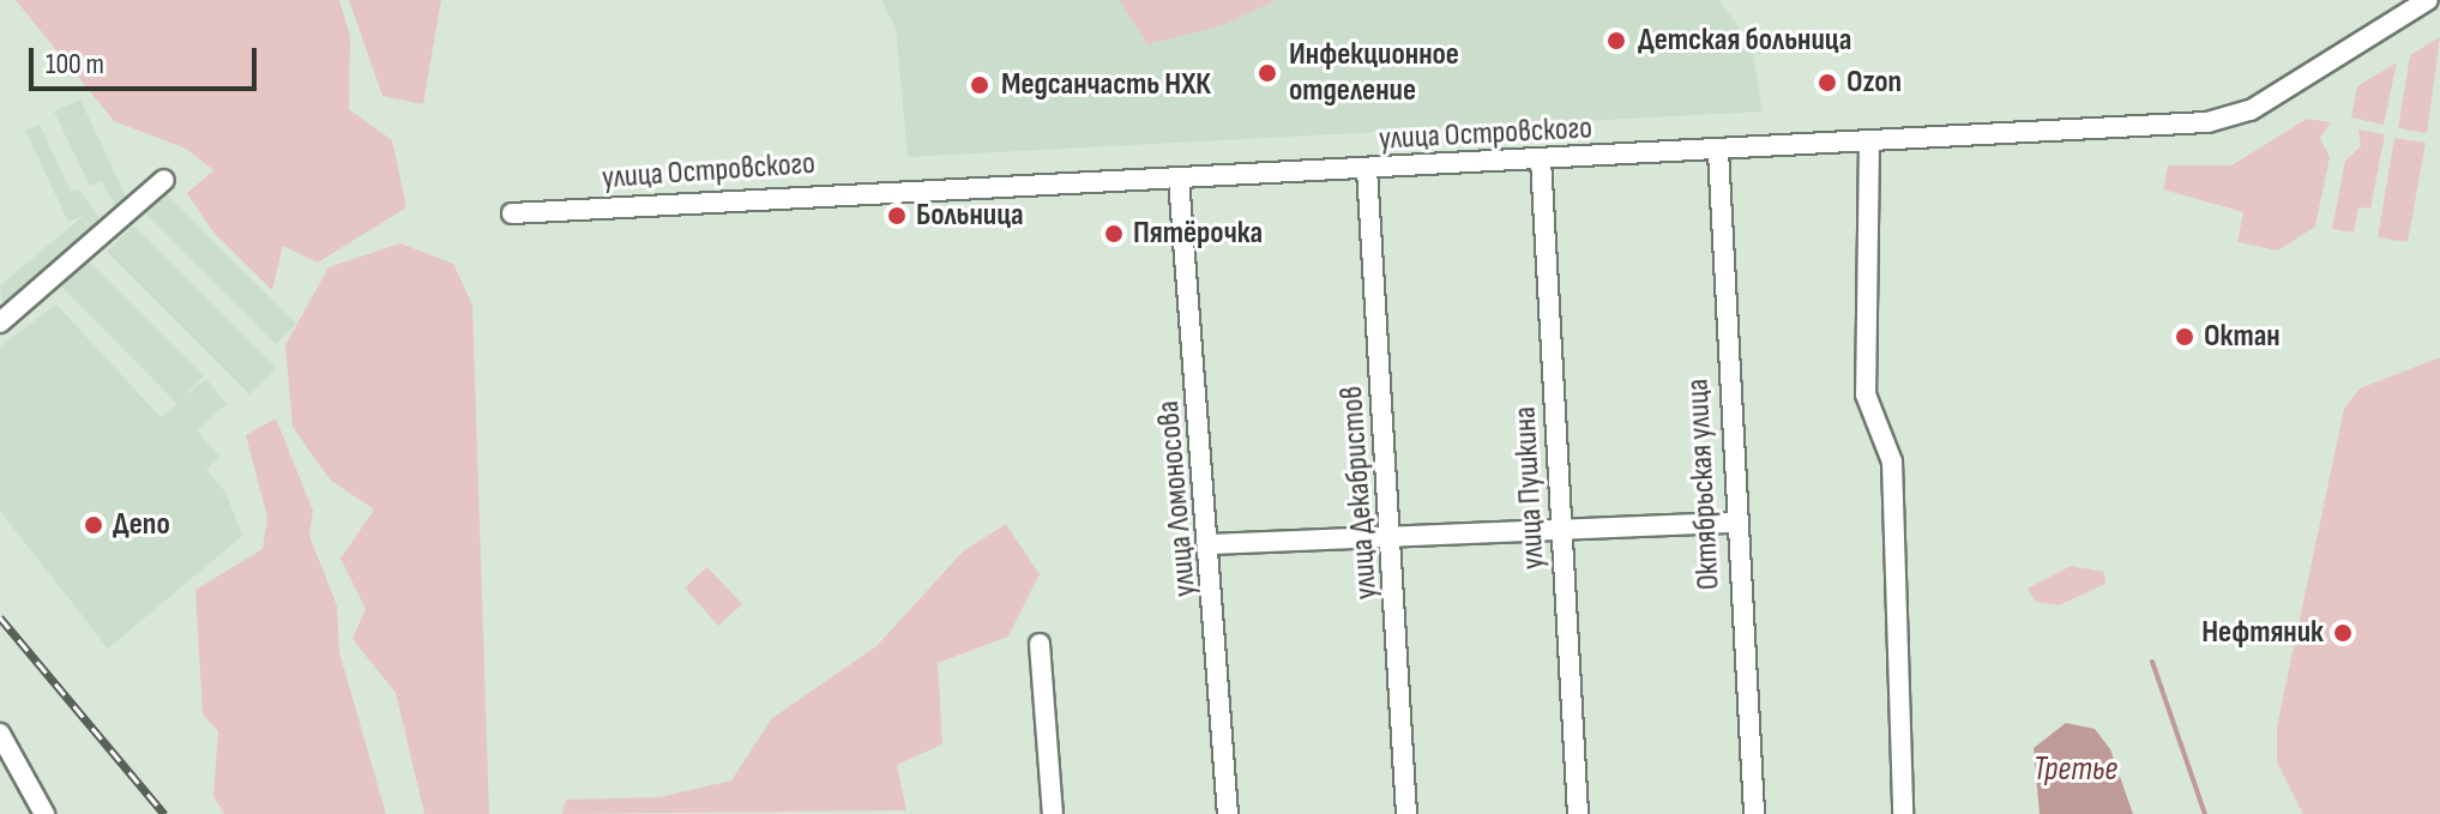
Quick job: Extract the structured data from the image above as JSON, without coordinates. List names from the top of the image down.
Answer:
{
  "streets": {
    "street": [
      "улица Островского",
      "Октябрьская улица",
      "улица Пушкина",
      "улица Декабристов",
      "улица Ломоносова"
    ]
  },
  "crossings": [
    ["улица Островского", "Октябрьская улица"],
    ["улица Островского", "улица Пушкина"],
    ["улица Островского", "улица Декабристов"],
    ["улица Островского", "улица Ломоносова"]
  ],
  "water": ["Третье"],
  "places": [
    "Детская больница",
    "Инфекционное отделение",
    "Ozon",
    "Медсанчасть НХК",
    "Больница",
    "Пятёрочка",
    "Октан",
    "Депо",
    "Нефтяник"
  ],
  "scale_bar": "100 m"
}
